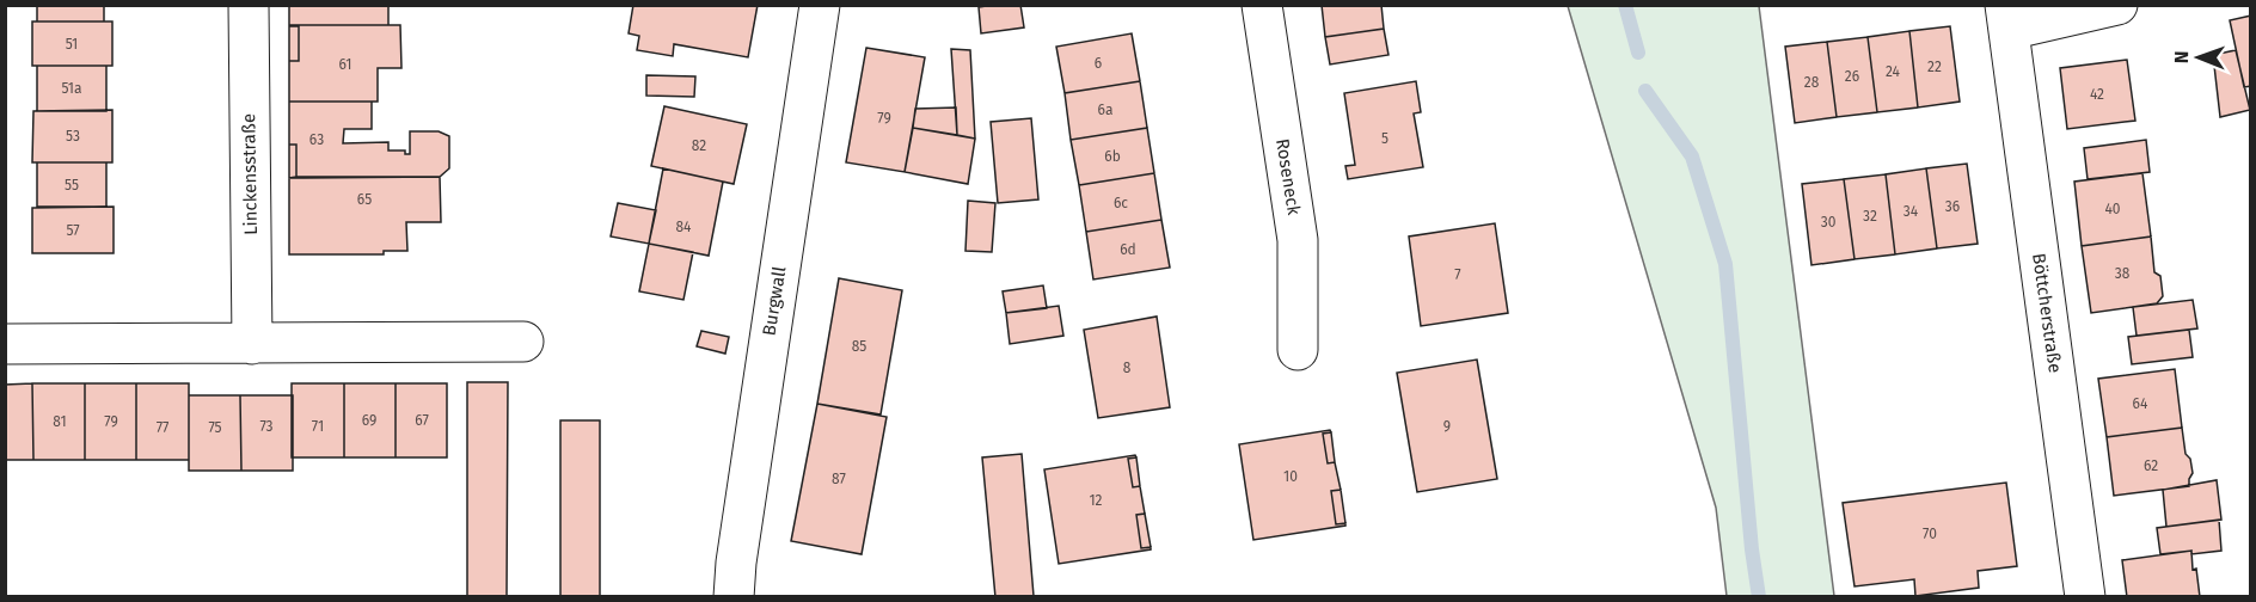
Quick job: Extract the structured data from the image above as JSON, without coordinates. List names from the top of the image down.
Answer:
{
  "streets": {
    "street": [
      "Linckensstraße",
      "Roseneck",
      "Burgwall",
      "Böttcherstraße"
    ]
  },
  "house_numbers": [
    "51",
    "6",
    "61",
    "22",
    "24",
    "26",
    "28",
    "51a",
    "42",
    "6a",
    "79",
    "53",
    "5",
    "63",
    "82",
    "6b",
    "55",
    "65",
    "6c",
    "36",
    "40",
    "34",
    "32",
    "30",
    "84",
    "57",
    "6d",
    "38",
    "7",
    "85",
    "8",
    "64",
    "69",
    "67",
    "81",
    "79",
    "73",
    "71",
    "9",
    "77",
    "75",
    "62",
    "10",
    "87",
    "12",
    "70"
  ],
  "north": "left"
}
